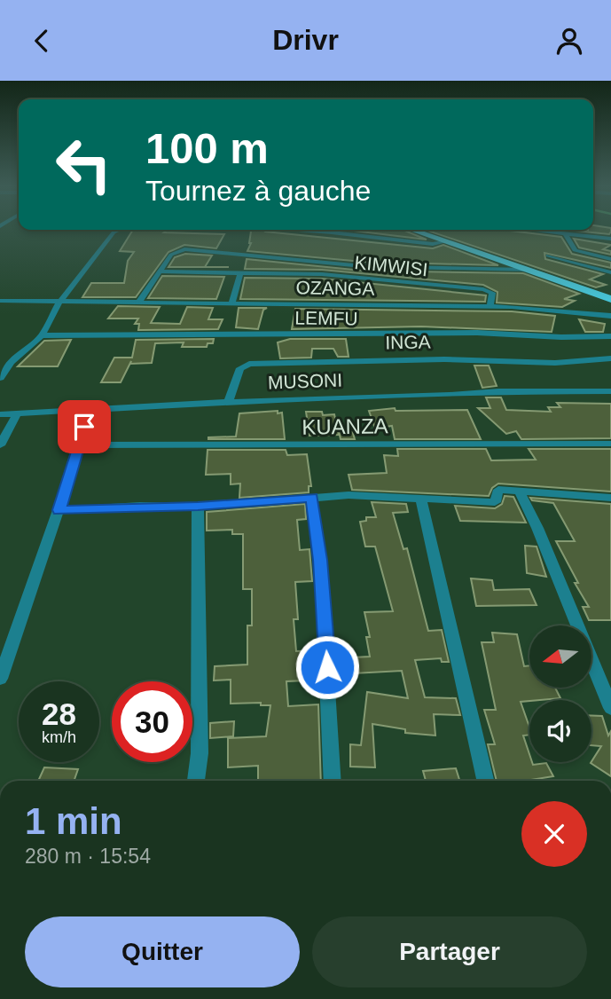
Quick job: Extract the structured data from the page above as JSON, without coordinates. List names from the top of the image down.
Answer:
{
  "streets": {
    "street": [
      "KIMWISI",
      "OZANGA",
      "LEMFU",
      "INGA",
      "MUSONI",
      "KUANZA"
    ]
  },
  "crossings": [
    ["KIMWISI", "OZANGA"],
    ["INGA", "MUSONI"]
  ],
  "north": "left",
  "page": {
    "header": "Drivr",
    "turn": ["100 m", "Tournez à gauche"],
    "speed": "28 km/h",
    "limit": "30",
    "heading": ["1 min", "280 m · 15:54"],
    "buttons": ["Quitter", "Partager"]
  }
}
